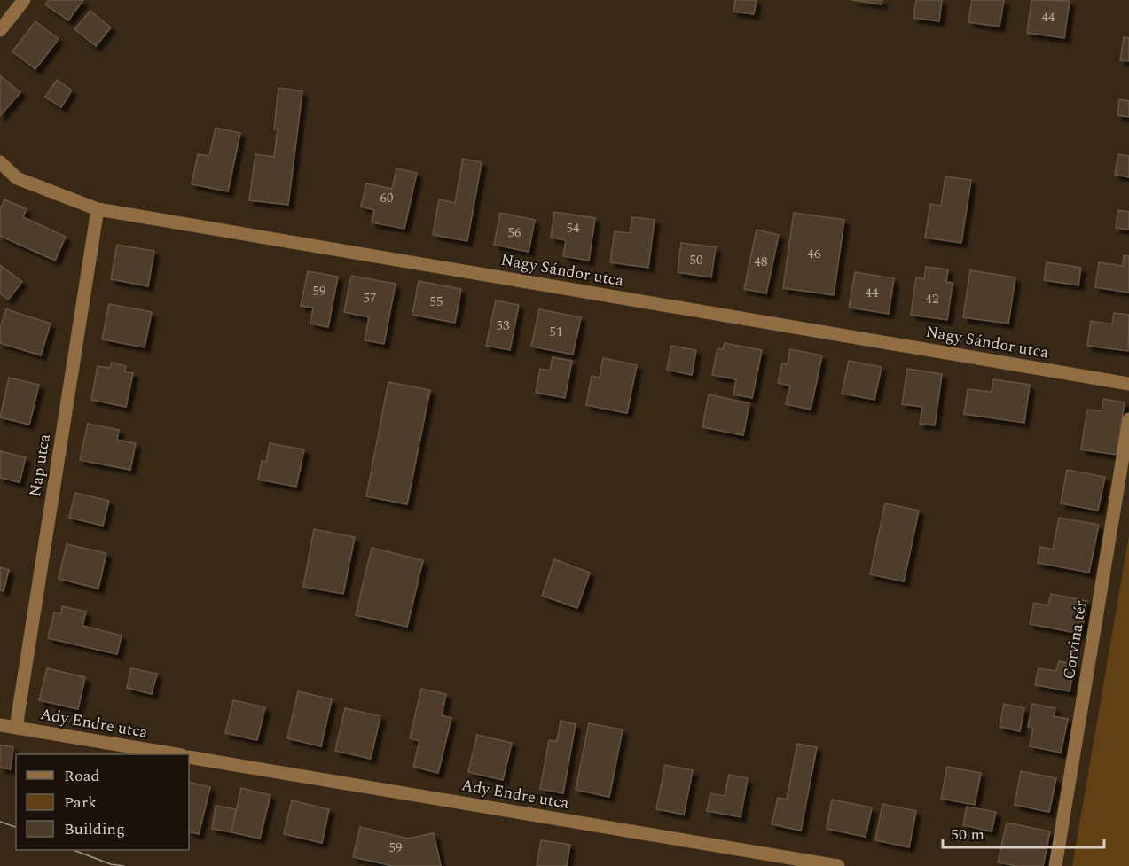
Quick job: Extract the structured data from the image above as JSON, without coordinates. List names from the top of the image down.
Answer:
{
  "streets": {
    "street": [
      "Nagy Sándor utca",
      "Nap utca",
      "Corvina tér",
      "Ady Endre utca"
    ]
  },
  "crossings": [
    ["Nagy Sándor utca", "Nap utca"],
    ["Nap utca", "Ady Endre utca"]
  ],
  "house_numbers": [
    "44",
    "60",
    "54",
    "56",
    "46",
    "50",
    "48",
    "59",
    "44",
    "57",
    "42",
    "55",
    "53",
    "51",
    "59"
  ],
  "legend": ["Road", "Park", "Building"],
  "scale_bar": "50 m"
}
